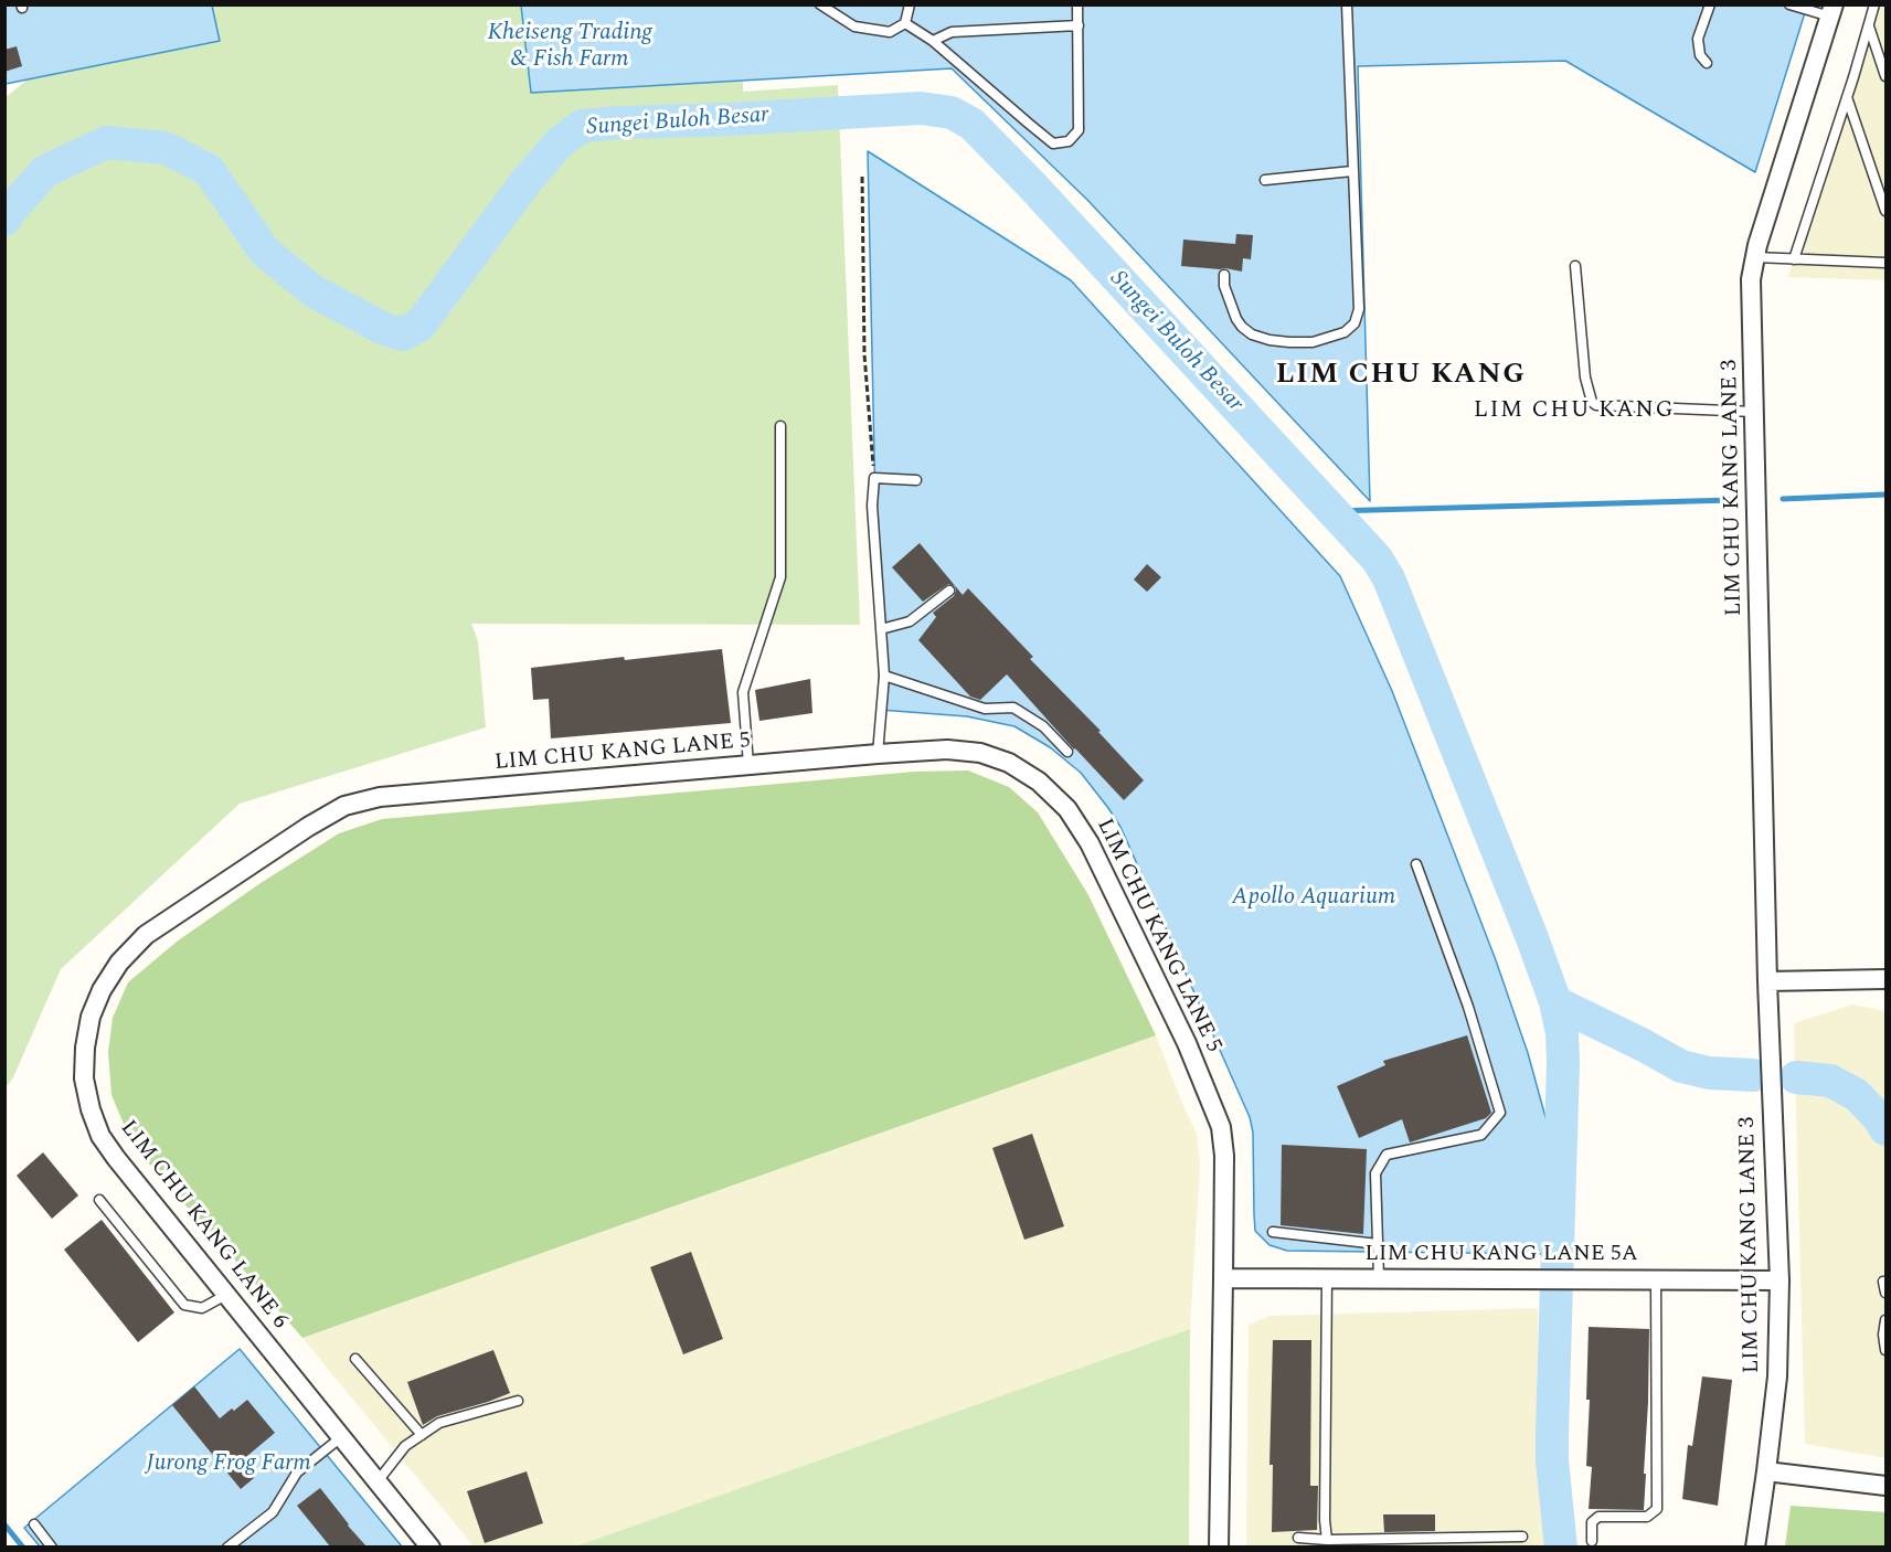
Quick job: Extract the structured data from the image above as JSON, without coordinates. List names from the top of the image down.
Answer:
{
  "streets": {
    "street": [
      "LIM CHU KANG LANE 3",
      "LIM CHU KANG LANE 5",
      "LIM CHU KANG LANE 6",
      "LIM CHU KANG LANE 5A"
    ]
  },
  "crossings": [
    ["LIM CHU KANG LANE 3", "LIM CHU KANG LANE 5A"],
    ["LIM CHU KANG LANE 5", "LIM CHU KANG LANE 6"],
    ["LIM CHU KANG LANE 5", "LIM CHU KANG LANE 5A"]
  ],
  "districts": ["LIM CHU KANG", "LIM CHU KANG"],
  "water": [
    "Kheiseng Trading & Fish Farm",
    "Sungei Buloh Besar",
    "Apollo Aquarium",
    "Jurong Frog Farm"
  ]
}
